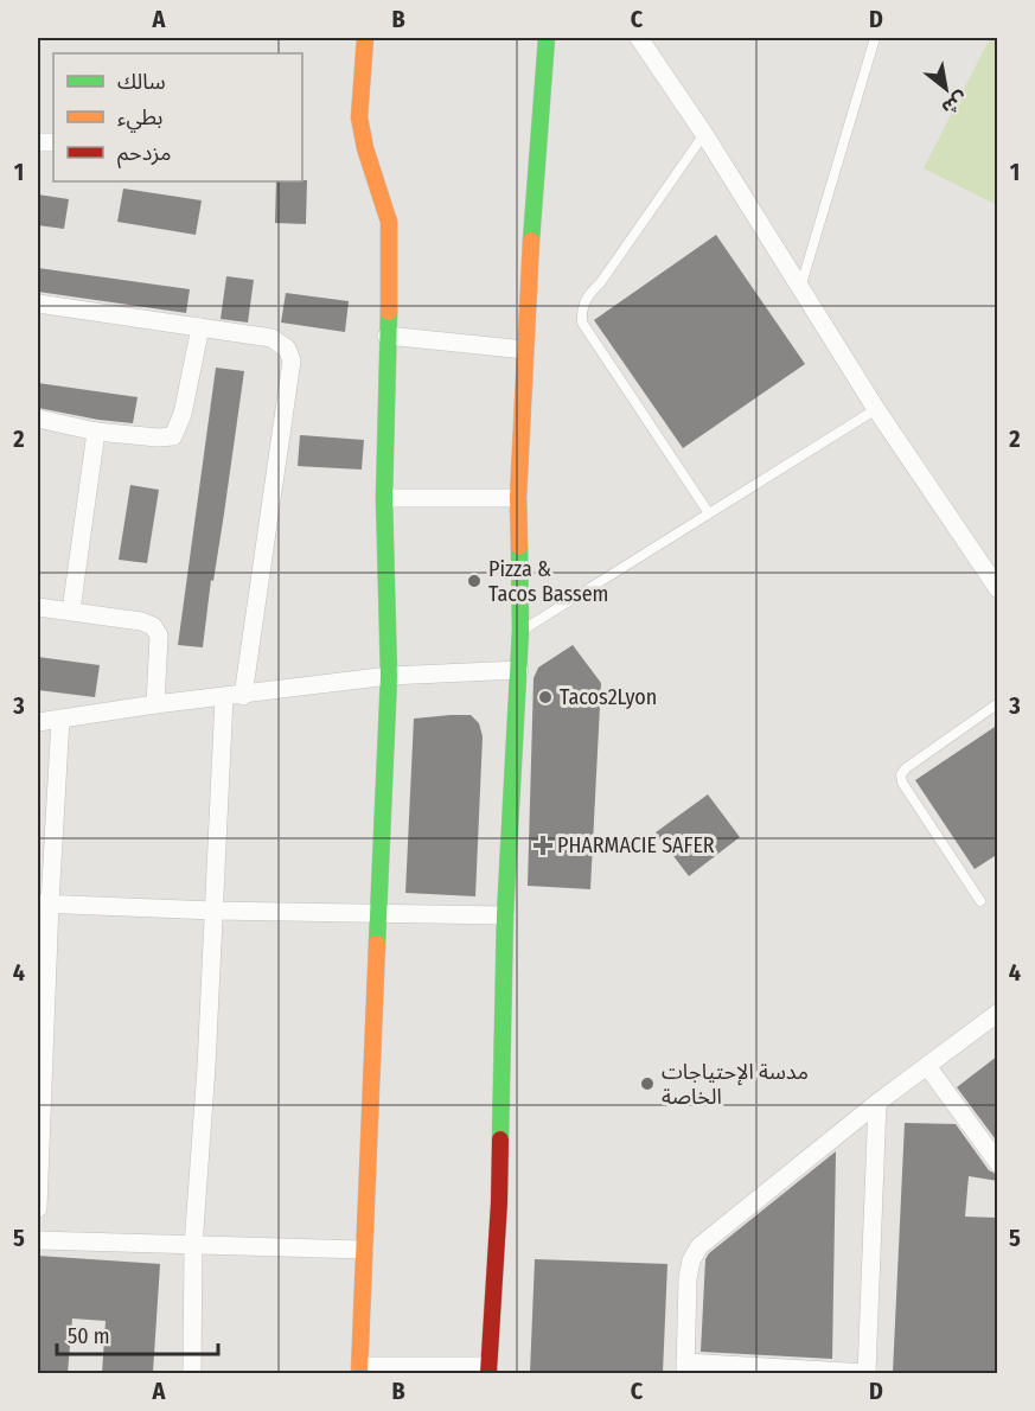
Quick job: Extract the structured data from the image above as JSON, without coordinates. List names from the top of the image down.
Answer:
{
  "places": {
    "other": ["Pizza & Tacos Bassem", "Tacos2Lyon", "مدسة الإحتياجات الخاصة"],
    "health": ["PHARMACIE SAFER"]
  },
  "legend": ["سالك", "بطيء", "مزدحم"],
  "scale_bar": "50 m",
  "north": "bottom right",
  "grid": {
    "columns": [
      "A",
      "B",
      "C",
      "D"
    ],
    "rows": [
      "1",
      "2",
      "3",
      "4",
      "5"
    ]
  }
}
